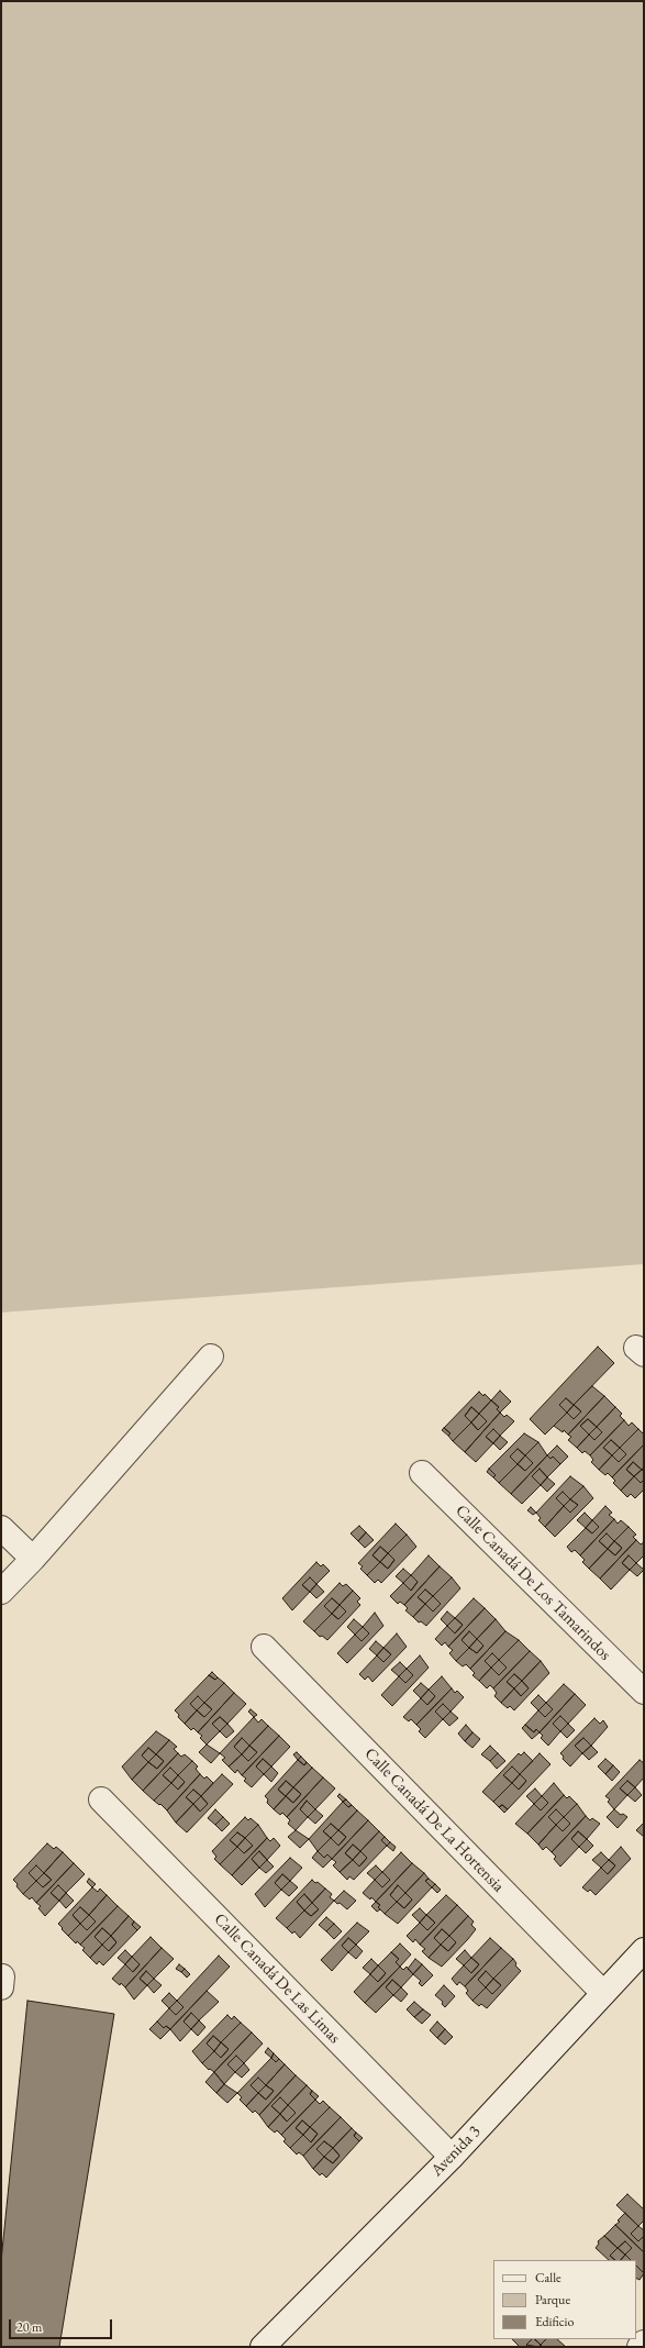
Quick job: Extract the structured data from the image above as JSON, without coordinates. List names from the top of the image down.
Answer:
{
  "streets": {
    "street": [
      "Calle Canadá De Los Tamarindos",
      "Calle Canadá De La Hortensia",
      "Calle Canadá De Las Limas",
      "Avenida 3"
    ]
  },
  "crossings": [
    ["Calle Canadá De La Hortensia", "Avenida 3"],
    ["Calle Canadá De Las Limas", "Avenida 3"]
  ],
  "legend": ["Calle", "Parque", "Edificio"],
  "scale_bar": "20 m"
}
